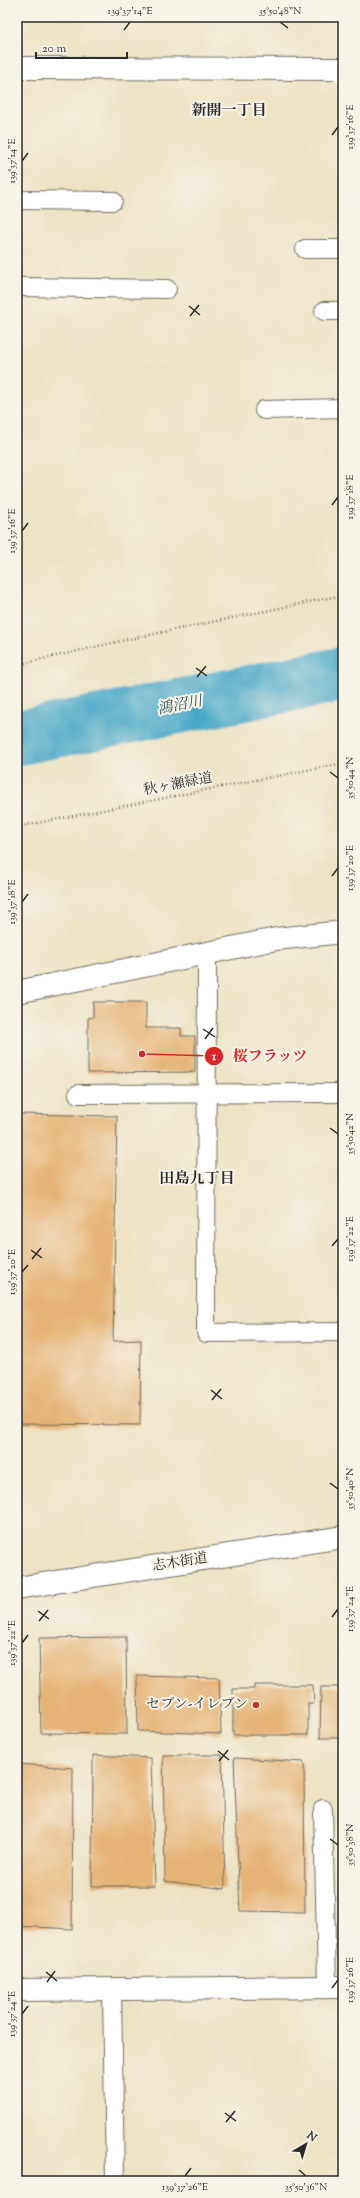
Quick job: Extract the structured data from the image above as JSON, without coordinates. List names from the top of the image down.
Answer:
{
  "streets": {
    "street": ["志木街道"],
    "path": ["秋ヶ瀬緑道"]
  },
  "districts": ["新開一丁目", "田島九丁目"],
  "water": ["鴻沼川"],
  "places": ["桜フラッツ", "セブン-イレブン"],
  "scale_bar": "20 m",
  "north": "top right",
  "coordinates": [
    "139°37'14\"E",
    "35°50'48\"N",
    "139°37'16\"E",
    "139°37'18\"E",
    "35°50'44\"N",
    "139°37'20\"E",
    "35°50'42\"N",
    "139°37'22\"E",
    "35°50'40\"N",
    "139°37'24\"E",
    "35°50'38\"N",
    "139°37'26\"E",
    "35°50'36\"N"
  ]
}
